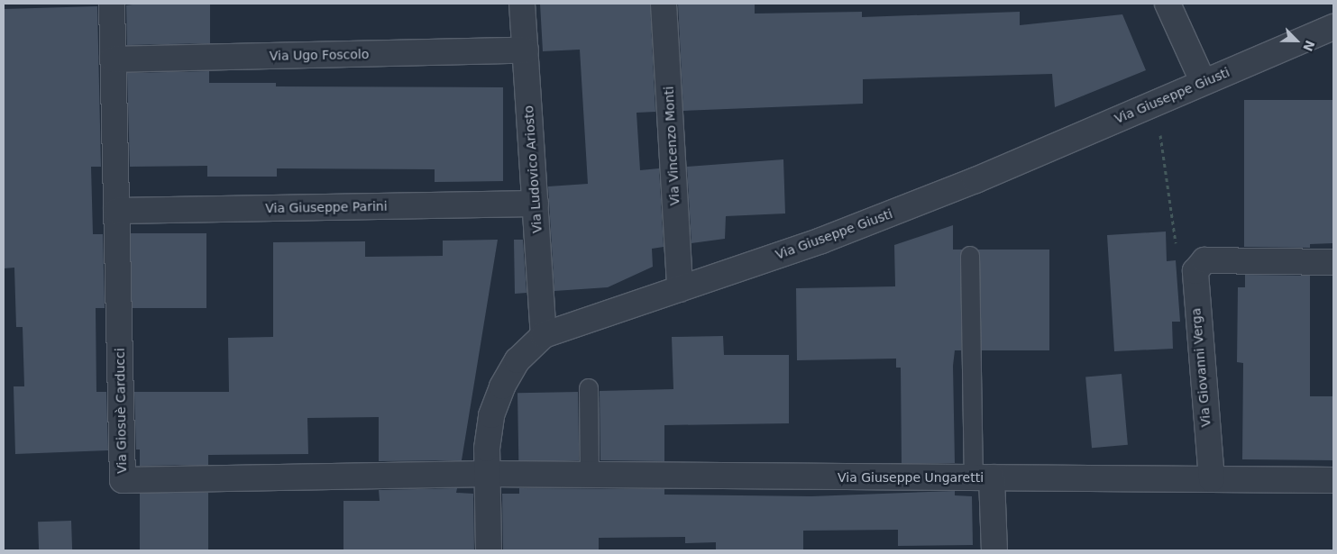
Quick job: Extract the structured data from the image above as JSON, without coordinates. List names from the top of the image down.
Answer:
{
  "streets": {
    "street": [
      "Via Ugo Foscolo",
      "Via Giuseppe Giusti",
      "Via Vincenzo Monti",
      "Via Ludovico Ariosto",
      "Via Giuseppe Parini",
      "Via Giovanni Verga",
      "Via Giosuè Carducci",
      "Via Giuseppe Ungaretti"
    ]
  },
  "crossings": [
    ["Via Ugo Foscolo", "Via Ludovico Ariosto"],
    ["Via Ugo Foscolo", "Via Giosuè Carducci"],
    ["Via Giuseppe Giusti", "Via Vincenzo Monti"],
    ["Via Giuseppe Giusti", "Via Ludovico Ariosto"],
    ["Via Giuseppe Giusti", "Via Giosuè Carducci"],
    ["Via Giuseppe Giusti", "Via Giuseppe Ungaretti"],
    ["Via Ludovico Ariosto", "Via Giuseppe Parini"],
    ["Via Giuseppe Parini", "Via Giosuè Carducci"],
    ["Via Giovanni Verga", "Via Giuseppe Ungaretti"],
    ["Via Giosuè Carducci", "Via Giuseppe Ungaretti"]
  ],
  "north": "bottom right"
}
